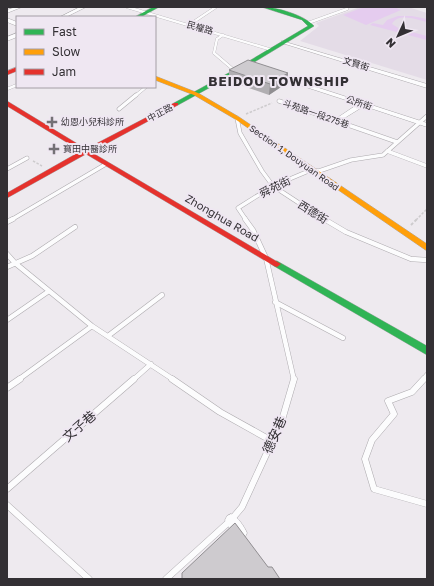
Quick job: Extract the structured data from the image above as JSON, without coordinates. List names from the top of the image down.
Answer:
{
  "streets": {
    "street": [
      "文賢街",
      "公所街",
      "中正路",
      "Section 1, Douyuan Road",
      "Zhonghua Road"
    ],
    "lane": [
      "民權路",
      "斗苑路一段275巷",
      "舜苑街",
      "西德街",
      "文子巷",
      "德安巷"
    ]
  },
  "crossings": [
    ["民權路", "中正路"],
    ["文賢街", "中正路"],
    ["公所街", "舜苑街"],
    ["中正路", "Section 1, Douyuan Road"],
    ["中正路", "Zhonghua Road"],
    ["斗苑路一段275巷", "Section 1, Douyuan Road"],
    ["斗苑路一段275巷", "舜苑街"],
    ["斗苑路一段275巷", "西德街"],
    ["Section 1, Douyuan Road", "舜苑街"],
    ["Section 1, Douyuan Road", "西德街"],
    ["舜苑街", "西德街"],
    ["舜苑街", "Zhonghua Road"],
    ["舜苑街", "德安巷"],
    ["Zhonghua Road", "德安巷"]
  ],
  "districts": ["BEIDOU TOWNSHIP"],
  "places": {
    "health": ["幼恩小兒科診所", "寶田中醫診所"]
  },
  "legend": ["Fast", "Slow", "Jam"],
  "north": "bottom left"
}
